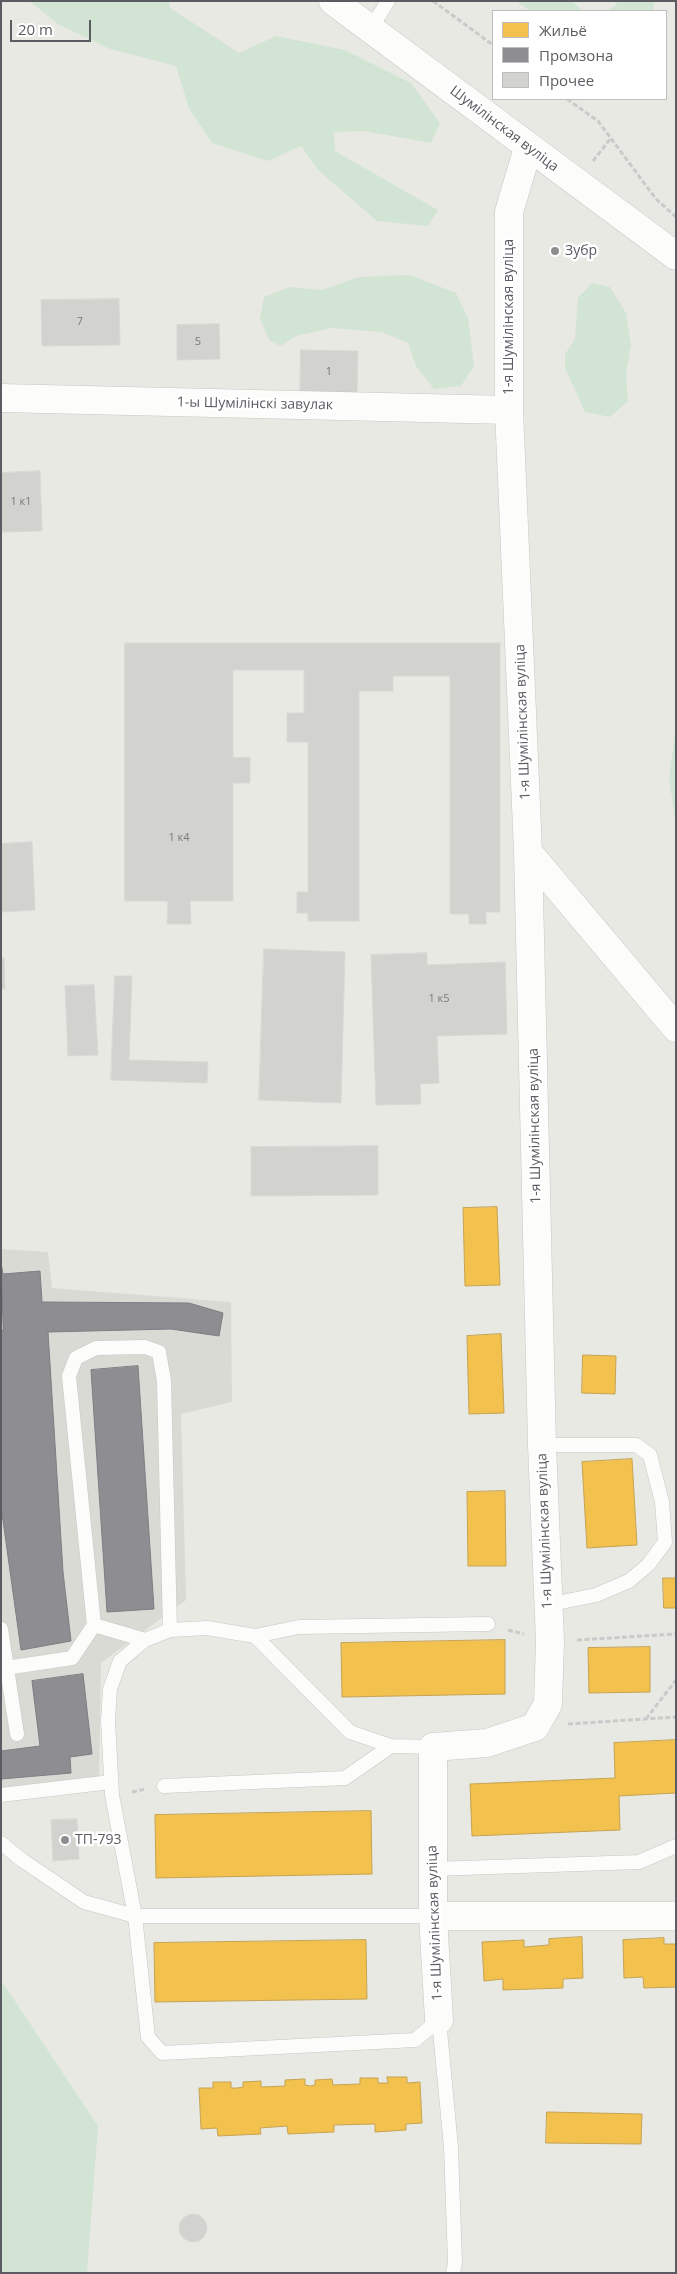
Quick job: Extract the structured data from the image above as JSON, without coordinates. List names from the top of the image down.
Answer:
{
  "streets": {
    "street": ["Шумілінская вуліца", "1-я Шумілінская вуліца", "1-ы Шумілінскі завулак"]
  },
  "crossings": [
    ["Шумілінская вуліца", "1-я Шумілінская вуліца"],
    ["1-я Шумілінская вуліца", "1-ы Шумілінскі завулак"]
  ],
  "places": ["Зубр", "ТП-793"],
  "house_numbers": [
    "7",
    "5",
    "1",
    "1 к1",
    "1 к4",
    "1 к5"
  ],
  "legend": ["Жильё", "Промзона", "Прочее"],
  "scale_bar": "20 m"
}
